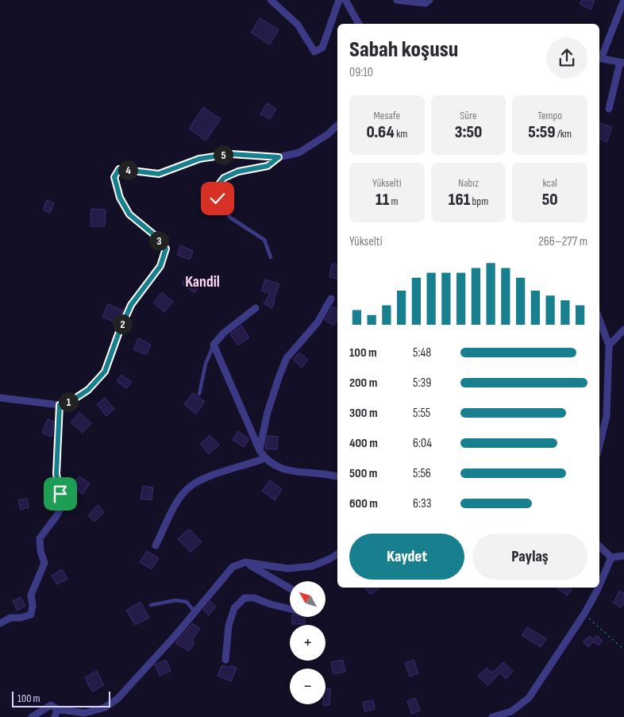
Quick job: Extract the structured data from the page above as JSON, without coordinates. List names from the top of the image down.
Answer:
{
  "districts": ["Kandil"],
  "scale_bar": "100 m",
  "north": "top left",
  "page": {
    "heading": ["Sabah koşusu", "09:10"],
    "stats": [
      ["Mesafe", "0.64 km"],
      ["Süre", "3:50"],
      ["Tempo", "5:59 /km"],
      ["Yükselti", "11 m"],
      ["Nabız", "161 bpm"],
      ["kcal", "50"]
    ],
    "pins": [
      "5",
      "4",
      "3",
      "2",
      "1"
    ],
    "chart": ["Yükselti", "266–277 m"],
    "list": [
      {
        "name": "100 m",
        "note": "5:48"
      },
      {
        "name": "200 m",
        "note": "5:39"
      },
      {
        "name": "300 m",
        "note": "5:55"
      },
      {
        "name": "400 m",
        "note": "6:04"
      },
      {
        "name": "500 m",
        "note": "5:56"
      },
      {
        "name": "600 m",
        "note": "6:33"
      }
    ],
    "buttons": ["Kaydet", "Paylaş"],
    "map_buttons": ["+", "−"],
    "scale": "100 m"
  }
}
